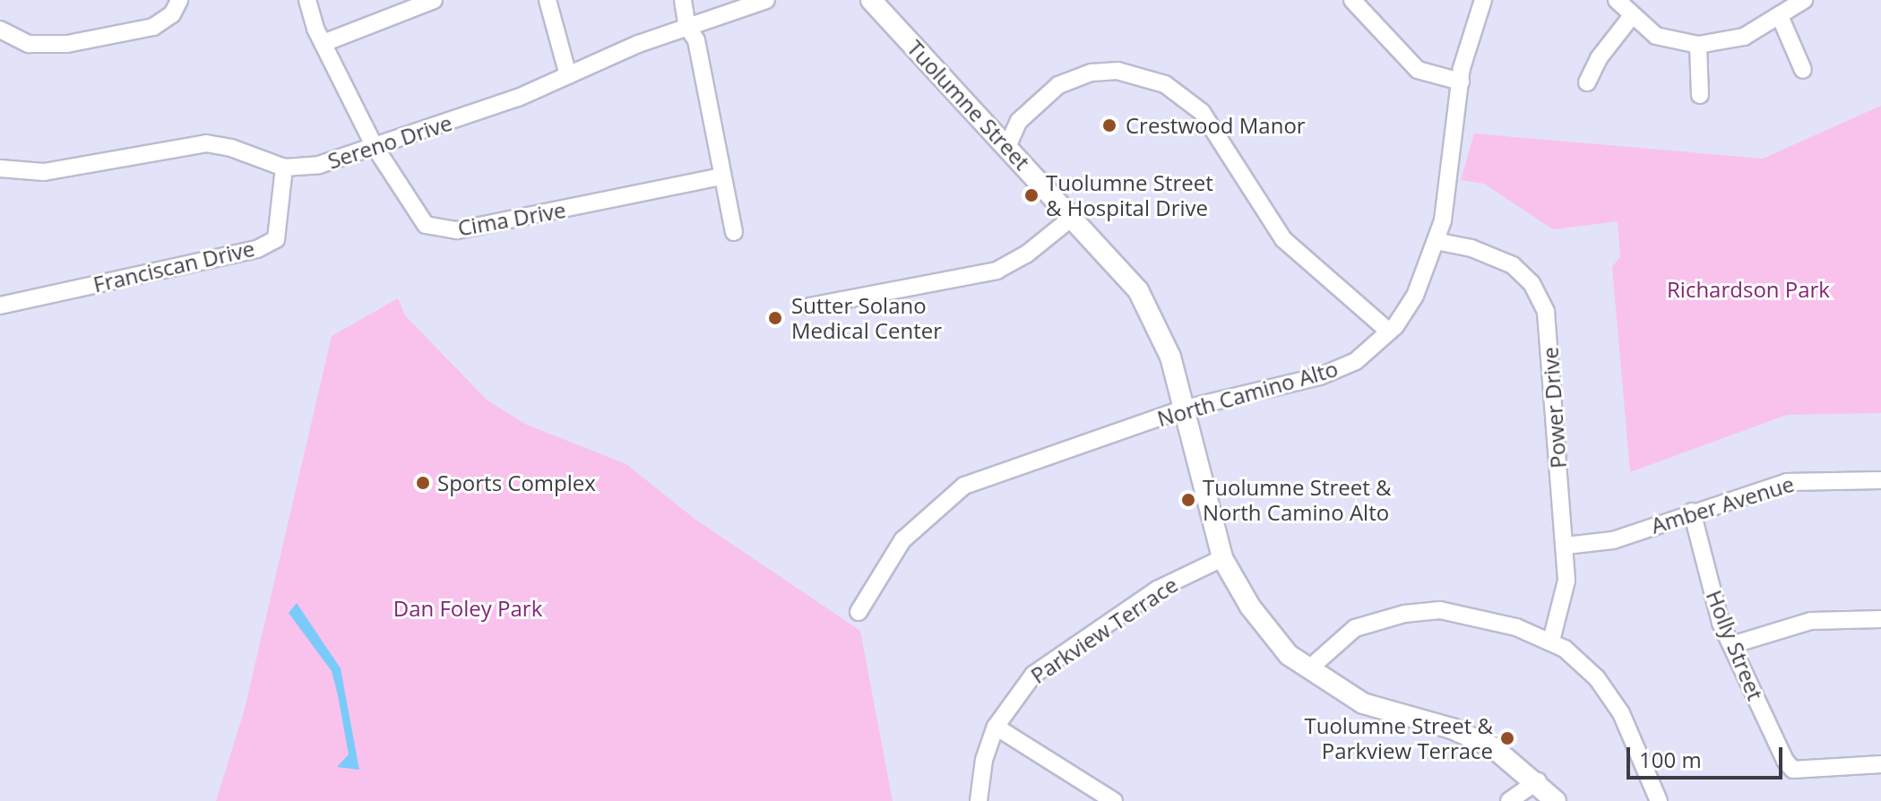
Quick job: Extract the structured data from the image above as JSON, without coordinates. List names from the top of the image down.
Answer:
{
  "streets": {
    "main road": ["Tuolumne Street"],
    "street": [
      "Sereno Drive",
      "Cima Drive",
      "Franciscan Drive",
      "North Camino Alto",
      "Power Drive",
      "Amber Avenue",
      "Parkview Terrace",
      "Holly Street"
    ]
  },
  "crossings": [
    ["Tuolumne Street", "North Camino Alto"],
    ["Tuolumne Street", "Parkview Terrace"],
    ["Sereno Drive", "Cima Drive"],
    ["Sereno Drive", "Franciscan Drive"],
    ["North Camino Alto", "Power Drive"],
    ["Power Drive", "Amber Avenue"],
    ["Amber Avenue", "Holly Street"]
  ],
  "parks": ["Richardson Park", "Dan Foley Park"],
  "places": [
    "Crestwood Manor",
    "Tuolumne Street & Hospital Drive",
    "Sutter Solano Medical Center",
    "Sports Complex",
    "Tuolumne Street & North Camino Alto",
    "Tuolumne Street & Parkview Terrace"
  ],
  "scale_bar": "100 m"
}
